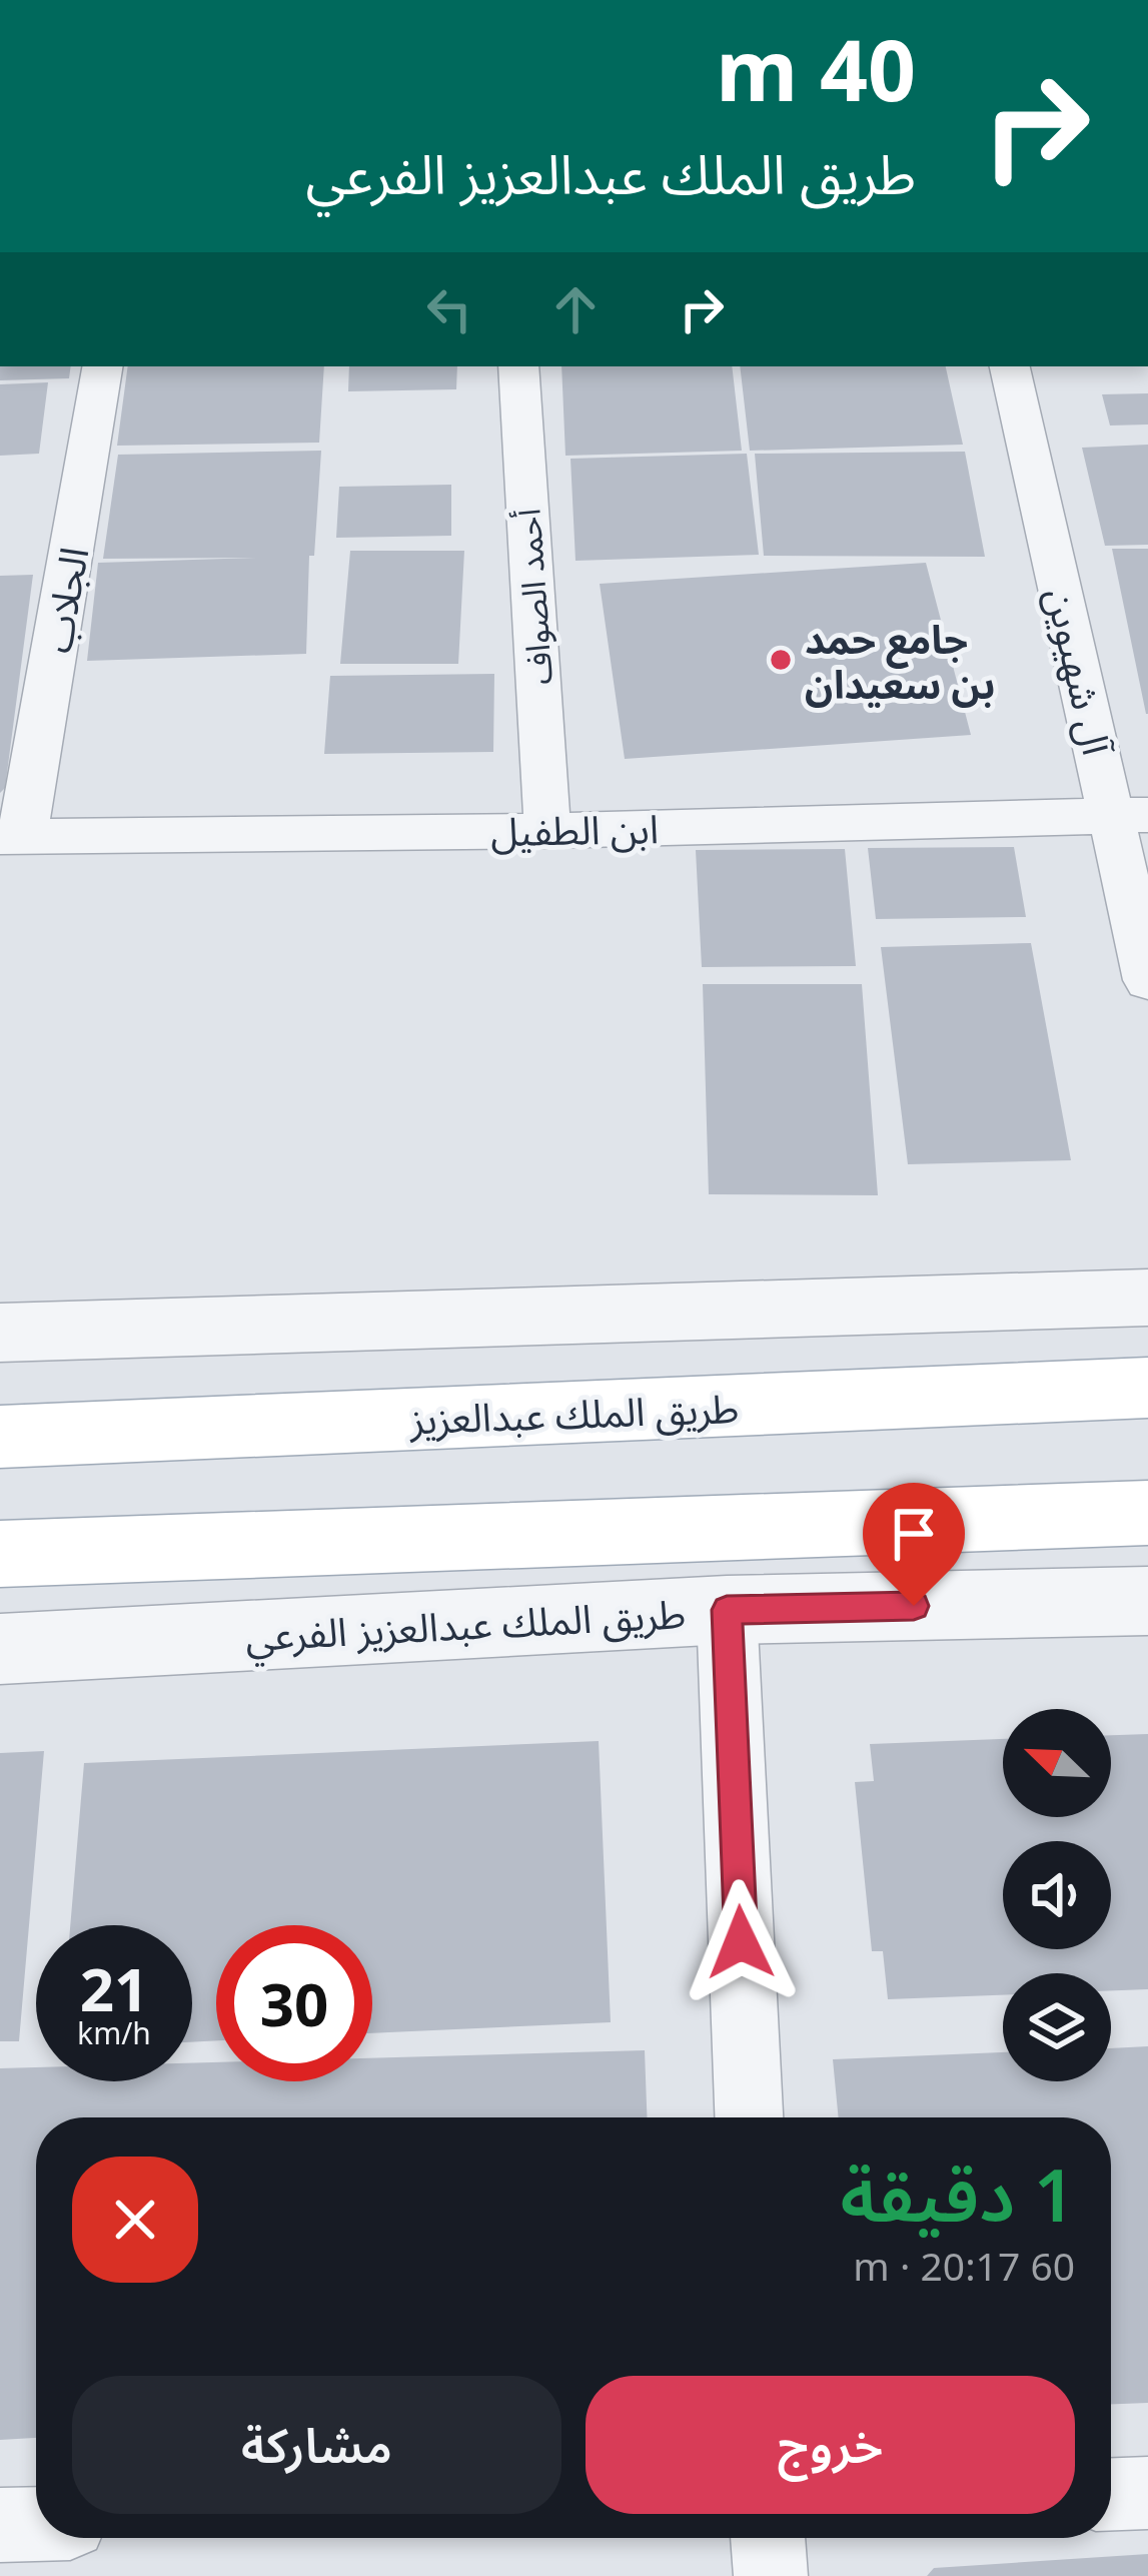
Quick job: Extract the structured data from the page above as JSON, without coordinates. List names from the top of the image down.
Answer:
{
  "streets": {
    "main road": ["طريق الملك عبدالعزيز"],
    "street": [
      "أحمد الصواف",
      "الجلاب",
      "آل شهيوين",
      "ابن الطفيل",
      "طريق الملك عبدالعزيز الفرعي"
    ]
  },
  "crossings": [
    ["أحمد الصواف", "ابن الطفيل"],
    ["الجلاب", "ابن الطفيل"],
    ["آل شهيوين", "ابن الطفيل"]
  ],
  "places": ["جامع حمد بن سعيدان"],
  "north": "top left",
  "page": {
    "turn": ["40 m", "طريق الملك عبدالعزيز الفرعي"],
    "speed": "21 km/h",
    "limit": "30",
    "heading": ["1 دقيقة", "60 m · 20:17"],
    "buttons": ["خروج", "مشاركة"]
  }
}
